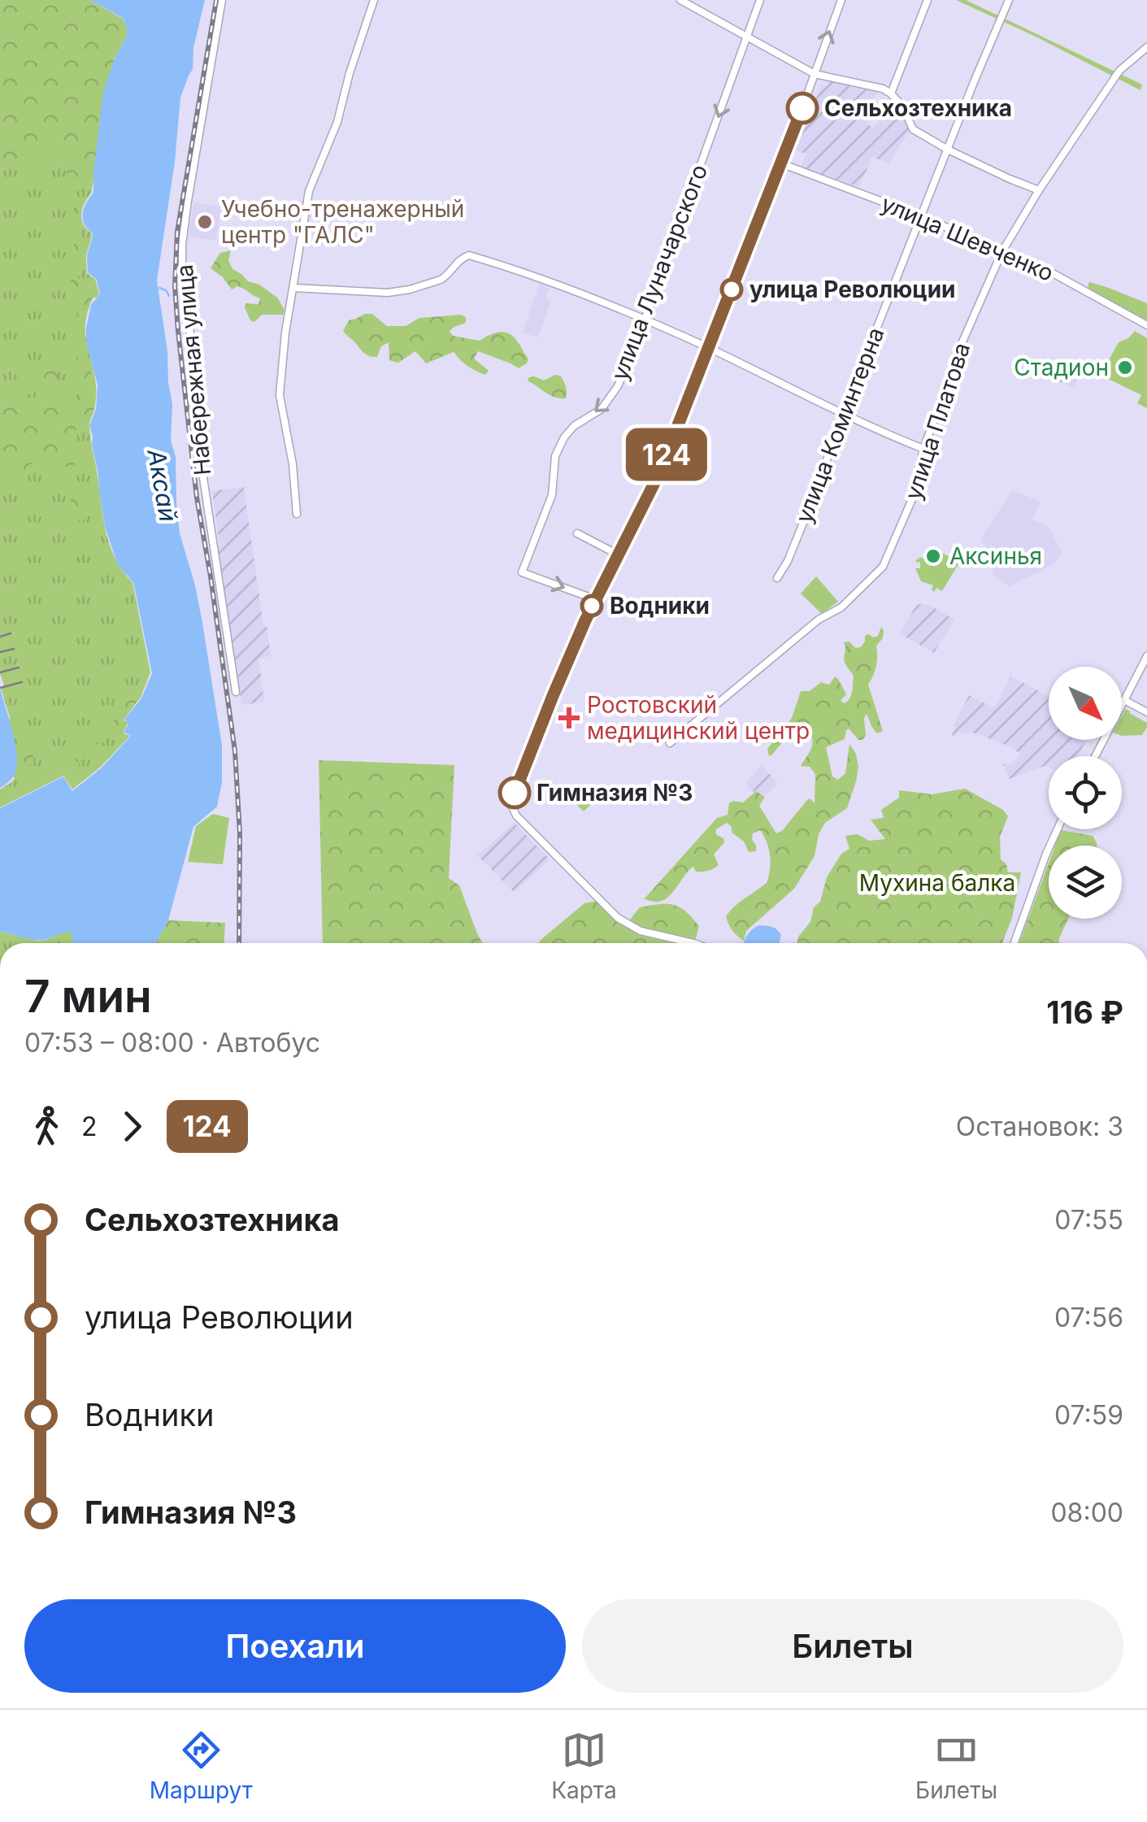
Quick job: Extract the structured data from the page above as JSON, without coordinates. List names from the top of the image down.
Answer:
{
  "streets": {
    "street": [
      "улица Шевченко",
      "улица Луначарского",
      "Набережная улица",
      "улица Платова",
      "улица Коминтерна"
    ]
  },
  "crossings": [
    ["улица Шевченко", "улица Платова"],
    ["улица Шевченко", "улица Коминтерна"]
  ],
  "one_way": ["улица Луначарского"],
  "water": ["Аксай"],
  "parks": ["Мухина балка"],
  "places": {
    "other": [
      "Сельхозтехника",
      "Учебно-тренажерный центр \"ГАЛС\"",
      "улица Революции",
      "Стадион",
      "Аксинья",
      "Водники",
      "Гимназия №3"
    ],
    "health": ["Ростовский медицинский центр"]
  },
  "lines": ["bus line 124"],
  "north": "bottom right",
  "page": {
    "on_map": "124",
    "heading": ["7 мин", "07:53 – 08:00 · Автобус", "116 ₽"],
    "legs": ["2", "124", "Остановок: 3"],
    "list": [
      {
        "name": "Сельхозтехника",
        "value": "07:55"
      },
      {
        "name": "улица Революции",
        "value": "07:56"
      },
      {
        "name": "Водники",
        "value": "07:59"
      },
      {
        "name": "Гимназия №3",
        "value": "08:00"
      }
    ],
    "buttons": ["Поехали", "Билеты"],
    "tabs": ["Маршрут", "Карта", "Билеты"]
  }
}
